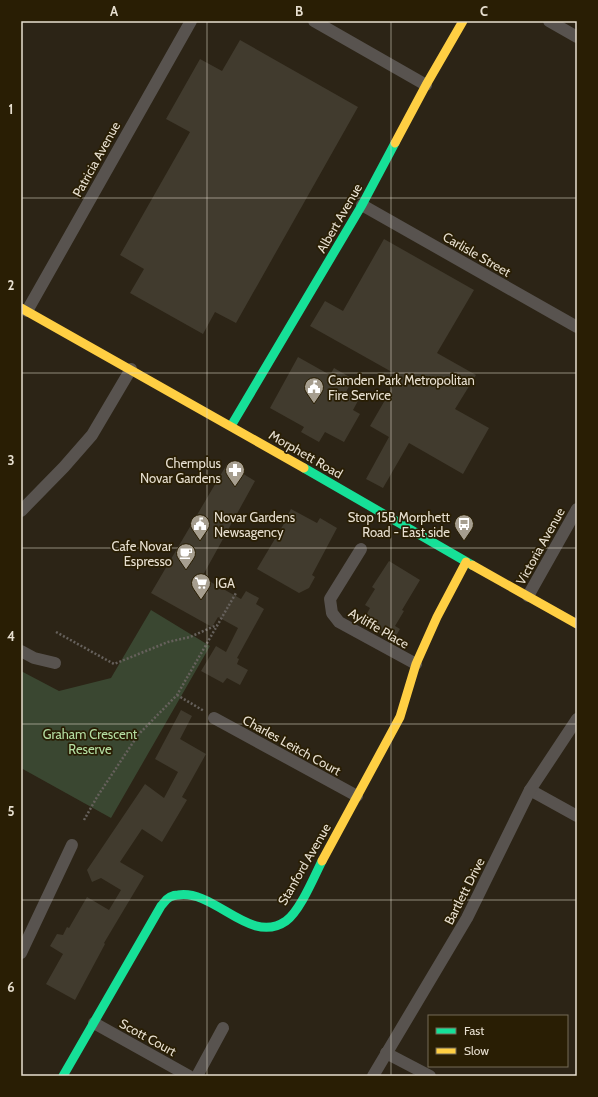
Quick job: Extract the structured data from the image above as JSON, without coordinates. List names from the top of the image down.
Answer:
{
  "streets": {
    "street": [
      "Patricia Avenue",
      "Albert Avenue",
      "Carlisle Street",
      "Morphett Road",
      "Victoria Avenue",
      "Ayliffe Place",
      "Charles Leitch Court",
      "Stanford Avenue",
      "Bartlett Drive",
      "Scott Court"
    ]
  },
  "crossings": [
    ["Patricia Avenue", "Morphett Road"],
    ["Albert Avenue", "Carlisle Street"],
    ["Albert Avenue", "Morphett Road"],
    ["Morphett Road", "Victoria Avenue"],
    ["Morphett Road", "Stanford Avenue"],
    ["Ayliffe Place", "Stanford Avenue"],
    ["Charles Leitch Court", "Stanford Avenue"],
    ["Stanford Avenue", "Scott Court"]
  ],
  "parks": ["Graham Crescent Reserve"],
  "places": {
    "public building": ["Camden Park Metropolitan Fire Service", "Novar Gardens Newsagency"],
    "pharmacy": ["Chemplus Novar Gardens"],
    "bus stop": ["Stop 15B Morphett Road - East side"],
    "cafe": ["Cafe Novar Espresso"],
    "supermarket": ["IGA"]
  },
  "legend": ["Fast", "Slow"],
  "grid": {
    "columns": ["A", "B", "C"],
    "rows": [
      "1",
      "2",
      "3",
      "4",
      "5",
      "6"
    ]
  }
}
